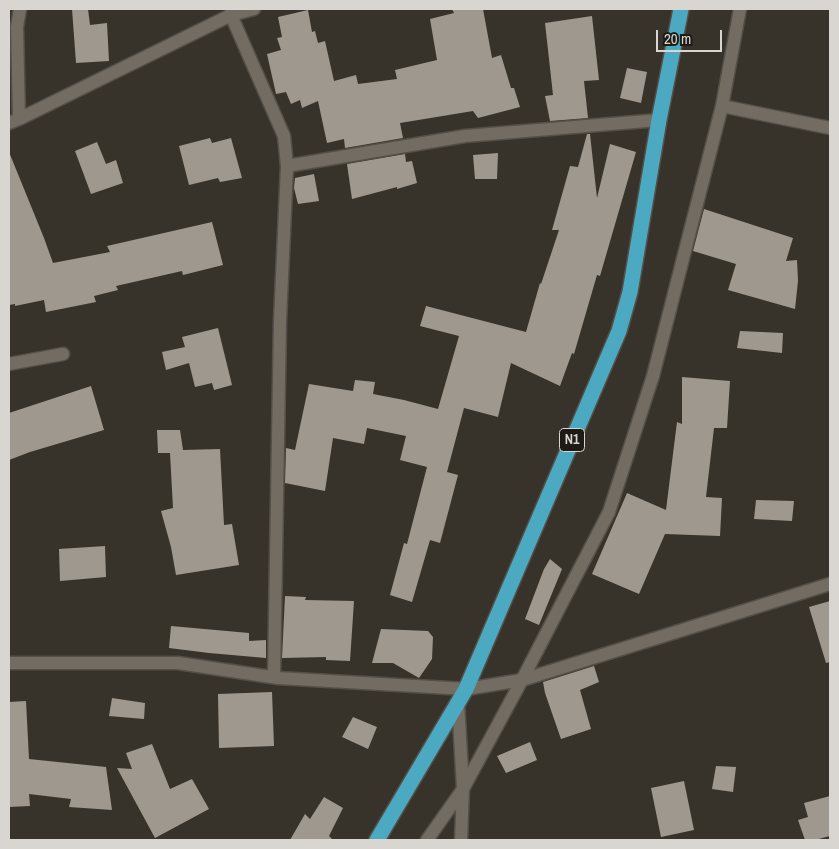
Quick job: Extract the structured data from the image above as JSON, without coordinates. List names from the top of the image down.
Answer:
{
  "streets": {
    "highway": ["N1"]
  },
  "scale_bar": "20 m"
}
